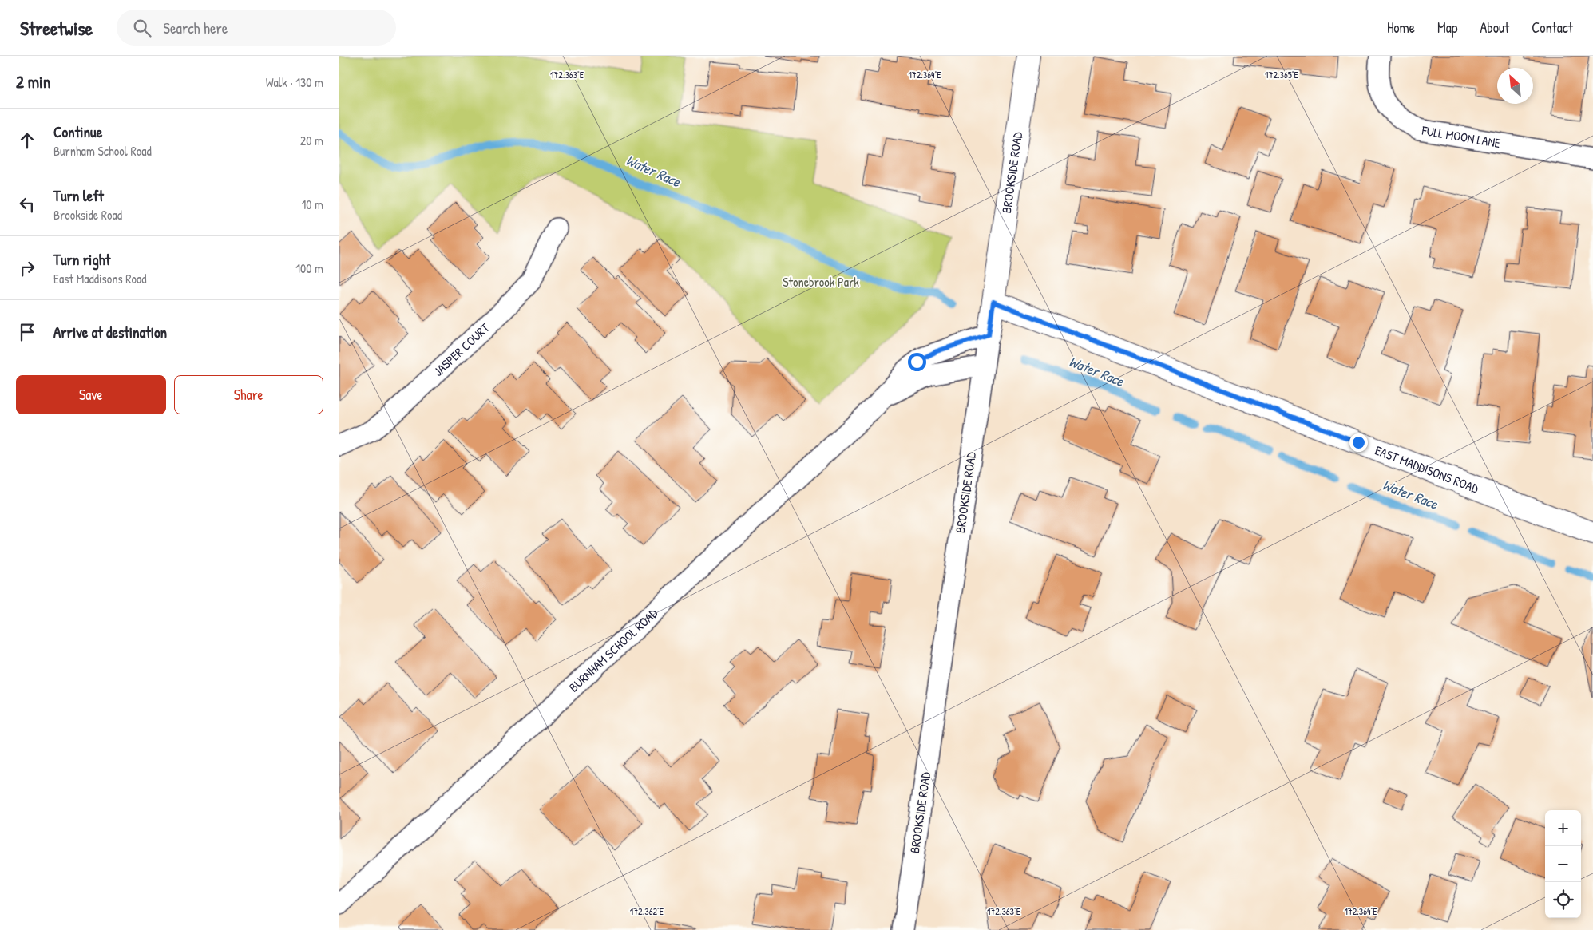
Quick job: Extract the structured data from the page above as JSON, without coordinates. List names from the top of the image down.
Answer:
{
  "streets": {
    "street": [
      "FULL MOON LANE",
      "BROOKSIDE ROAD",
      "JASPER COURT",
      "EAST MADDISONS ROAD",
      "BURNHAM SCHOOL ROAD"
    ]
  },
  "crossings": [
    ["BROOKSIDE ROAD", "EAST MADDISONS ROAD"],
    ["BROOKSIDE ROAD", "BURNHAM SCHOOL ROAD"]
  ],
  "water": ["Water Race"],
  "parks": ["Stonebrook Park"],
  "north": "top left",
  "page": {
    "header": "Streetwise",
    "search": "Search here",
    "nav": [
      "Home",
      "Map",
      "About",
      "Contact"
    ],
    "heading": ["2 min", "Walk · 130 m"],
    "list": [
      ["Continue", "Burnham School Road", "20 m"],
      ["Turn left", "Brookside Road", "10 m"],
      ["Turn right", "East Maddisons Road", "100 m"],
      "Arrive at destination"
    ],
    "buttons": ["Save", "Share"],
    "map_buttons": ["+", "−"]
  },
  "coordinates": [
    "172.363°E",
    "172.364°E",
    "172.365°E",
    "172.362°E"
  ]
}
